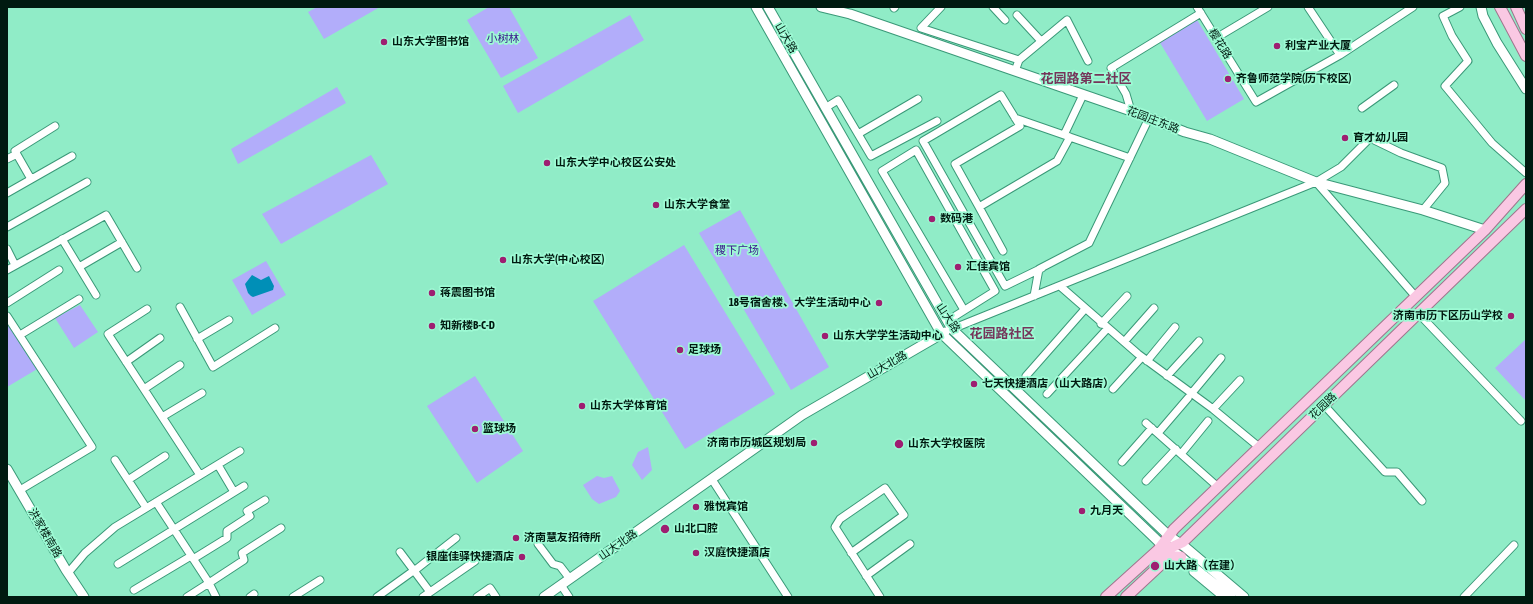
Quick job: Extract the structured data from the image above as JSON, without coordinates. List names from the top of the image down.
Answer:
{
  "streets": {
    "main road": [
      "山大路",
      "花园庄东路",
      "山大北路",
      "花园路",
      "洪家楼南路"
    ],
    "street": ["樱花路"]
  },
  "crossings": [
    ["山大路", "山大北路"],
    ["山大路", "花园路"],
    ["花园庄东路", "花园路"]
  ],
  "districts": ["花园路第二社区", "花园路社区"],
  "parks": ["小树林", "稷下广场"],
  "places": [
    "山东大学图书馆",
    "利宝产业大厦",
    "齐鲁师范学院(历下校区)",
    "育才幼儿园",
    "山东大学中心校区公安处",
    "山东大学食堂",
    "数码港",
    "山东大学(中心校区)",
    "汇佳宾馆",
    "蒋震图书馆",
    "18号宿舍楼、大学生活动中心",
    "济南市历下区历山学校",
    "知新楼B-C-D",
    "山东大学学生活动中心",
    "足球场",
    "七天快捷酒店（山大路店）",
    "山东大学体育馆",
    "篮球场",
    "济南市历城区规划局",
    "山东大学校医院",
    "雅悦宾馆",
    "九月天",
    "山北口腔",
    "济南慧友招待所",
    "汉庭快捷酒店",
    "银座佳驿快捷酒店",
    "山大路（在建）"
  ]
}
